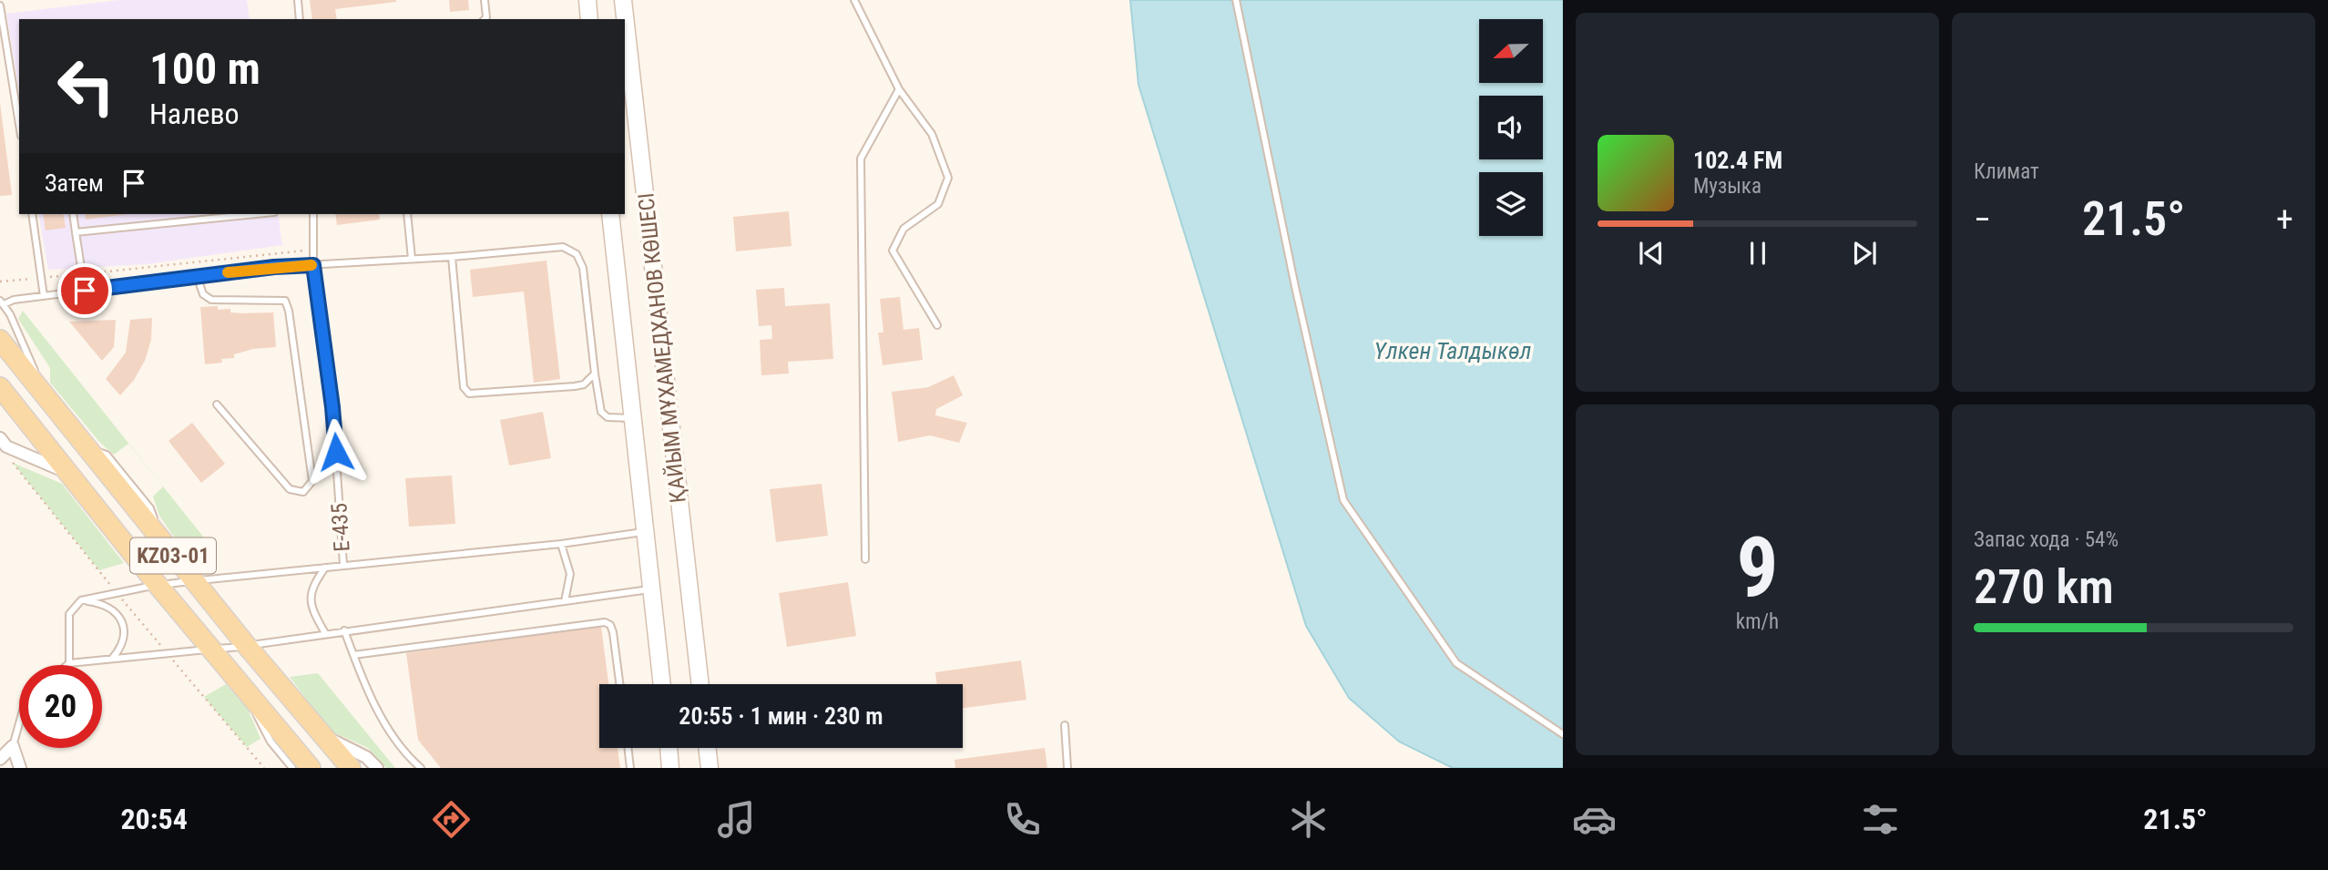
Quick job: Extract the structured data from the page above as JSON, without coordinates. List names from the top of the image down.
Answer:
{
  "streets": {
    "main road": ["ҚАЙЫМ МҰХАМЕДХАНОВ КӨШЕСІ", "KZ03-01"],
    "lane": ["Е-435"]
  },
  "crossings": [
    ["Е-435", "KZ03-01"]
  ],
  "water": ["Үлкен Талдыкөл"],
  "north": "left",
  "page": {
    "tile": [
      "Климат",
      ["9", "km/h"],
      ["Запас хода · 54%", "270 km"]
    ],
    "turn": ["100 m", "Налево"],
    "song": ["102.4 FM", "Музыка"],
    "then": "Затем",
    "heat": ["−", "21.5°", "+"],
    "limit": "20",
    "trip": "20:55 · 1 мин · 230 m",
    "tabs": ["20:54", "21.5°"]
  }
}
